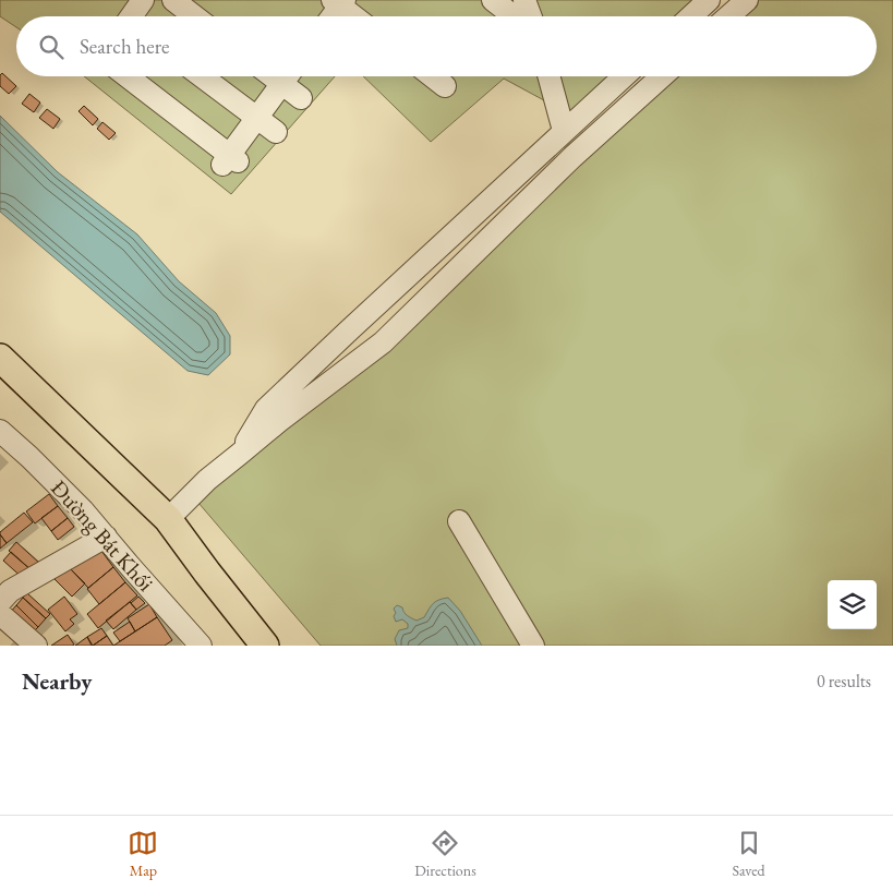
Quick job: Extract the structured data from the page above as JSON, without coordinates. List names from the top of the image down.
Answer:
{
  "streets": {
    "street": ["Đường Bát Khối"]
  },
  "page": {
    "search": "Search here",
    "heading": ["Nearby", "0 results"],
    "nav": ["Map", "Directions", "Saved"]
  }
}
